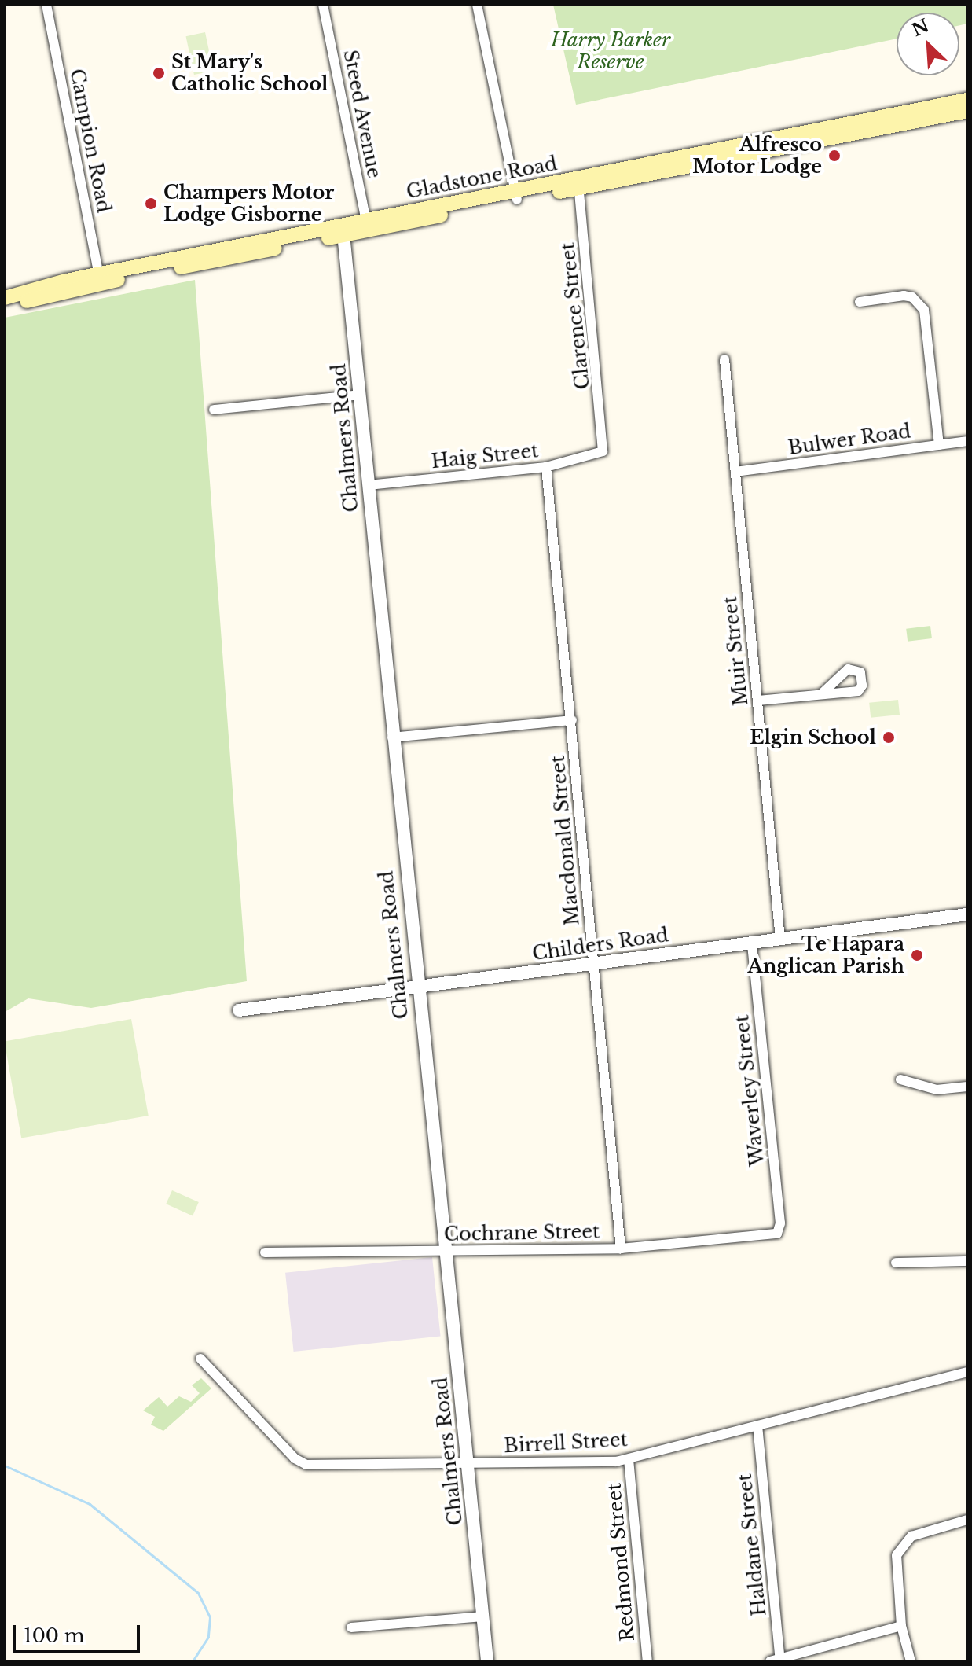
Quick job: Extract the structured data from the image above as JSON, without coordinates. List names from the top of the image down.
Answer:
{
  "streets": {
    "main road": ["Gladstone Road"],
    "street": [
      "Steed Avenue",
      "Campion Road",
      "Clarence Street",
      "Chalmers Road",
      "Bulwer Road",
      "Haig Street",
      "Muir Street",
      "Macdonald Street",
      "Childers Road",
      "Waverley Street",
      "Cochrane Street",
      "Birrell Street",
      "Haldane Street",
      "Redmond Street"
    ]
  },
  "crossings": [
    ["Steed Avenue", "Gladstone Road"],
    ["Campion Road", "Gladstone Road"],
    ["Gladstone Road", "Clarence Street"],
    ["Gladstone Road", "Chalmers Road"],
    ["Clarence Street", "Haig Street"],
    ["Chalmers Road", "Haig Street"],
    ["Chalmers Road", "Childers Road"],
    ["Chalmers Road", "Cochrane Street"],
    ["Chalmers Road", "Birrell Street"],
    ["Bulwer Road", "Muir Street"],
    ["Haig Street", "Macdonald Street"],
    ["Muir Street", "Childers Road"],
    ["Macdonald Street", "Childers Road"],
    ["Macdonald Street", "Cochrane Street"],
    ["Childers Road", "Waverley Street"],
    ["Waverley Street", "Cochrane Street"],
    ["Birrell Street", "Haldane Street"],
    ["Birrell Street", "Redmond Street"]
  ],
  "parks": ["Harry Barker Reserve"],
  "places": [
    "St Mary's Catholic School",
    "Alfresco Motor Lodge",
    "Champers Motor Lodge Gisborne",
    "Elgin School",
    "Te Hapara Anglican Parish"
  ],
  "scale_bar": "100 m",
  "north": "top left"
}
